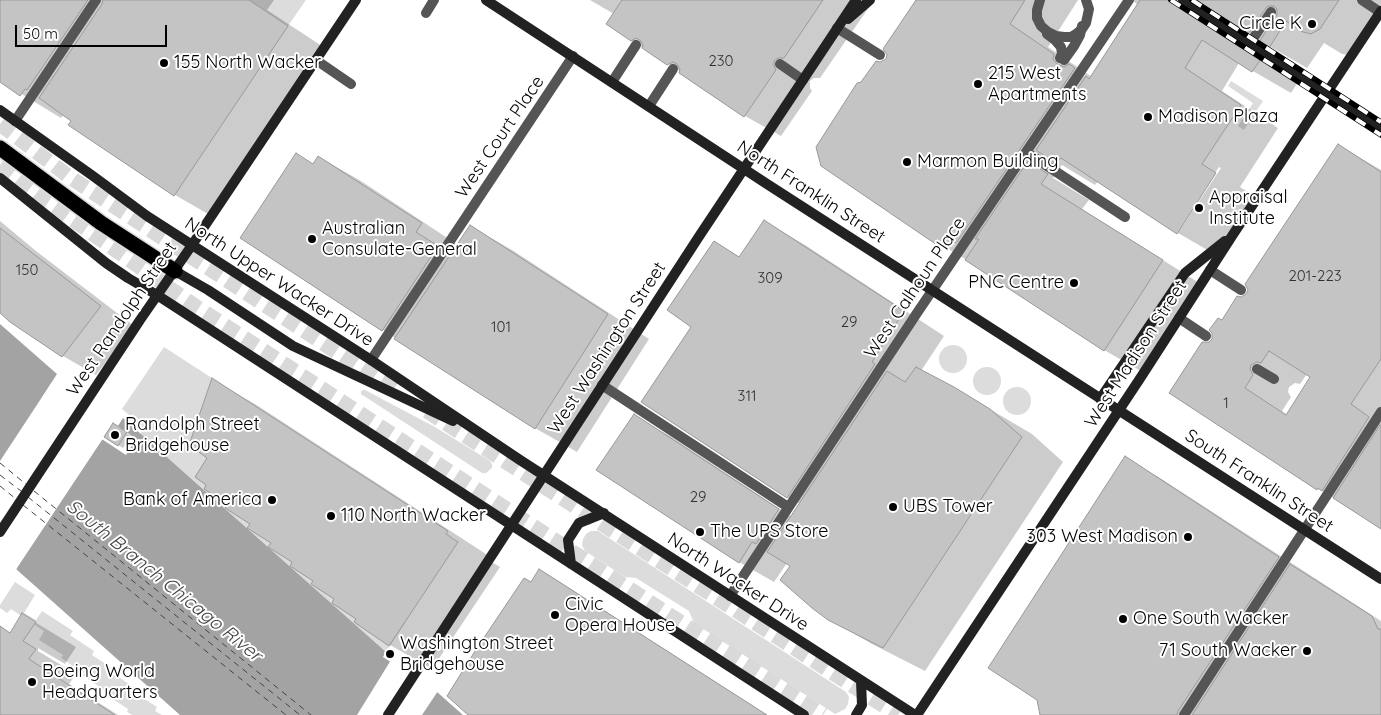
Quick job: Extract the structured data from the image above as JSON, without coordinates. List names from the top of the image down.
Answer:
{
  "streets": {
    "main road": [
      "North Franklin Street",
      "North Upper Wacker Drive",
      "West Randolph Street",
      "West Washington Street",
      "West Madison Street",
      "South Franklin Street",
      "North Wacker Drive"
    ],
    "lane": ["West Court Place", "West Calhoun Place"]
  },
  "crossings": [
    ["West Court Place", "North Franklin Street"],
    ["West Court Place", "North Upper Wacker Drive"],
    ["North Franklin Street", "West Calhoun Place"],
    ["North Franklin Street", "West Washington Street"],
    ["North Franklin Street", "West Madison Street"],
    ["North Franklin Street", "South Franklin Street"],
    ["North Upper Wacker Drive", "West Randolph Street"],
    ["North Upper Wacker Drive", "West Washington Street"],
    ["North Upper Wacker Drive", "North Wacker Drive"],
    ["West Calhoun Place", "North Wacker Drive"],
    ["West Washington Street", "North Wacker Drive"],
    ["West Madison Street", "South Franklin Street"],
    ["West Madison Street", "North Wacker Drive"]
  ],
  "water": ["South Branch Chicago River"],
  "places": [
    "Circle K",
    "155 North Wacker",
    "215 West Apartments",
    "Madison Plaza",
    "Marmon Building",
    "Appraisal Institute",
    "Australian Consulate-General",
    "PNC Centre",
    "Randolph Street Bridgehouse",
    "Bank of America",
    "UBS Tower",
    "110 North Wacker",
    "The UPS Store",
    "303 West Madison",
    "Civic Opera House",
    "One South Wacker",
    "71 South Wacker",
    "Washington Street Bridgehouse",
    "Boeing World Headquarters"
  ],
  "house_numbers": [
    "230",
    "150",
    "201-223",
    "309",
    "29",
    "101",
    "311",
    "1",
    "29"
  ],
  "scale_bar": "50 m"
}
